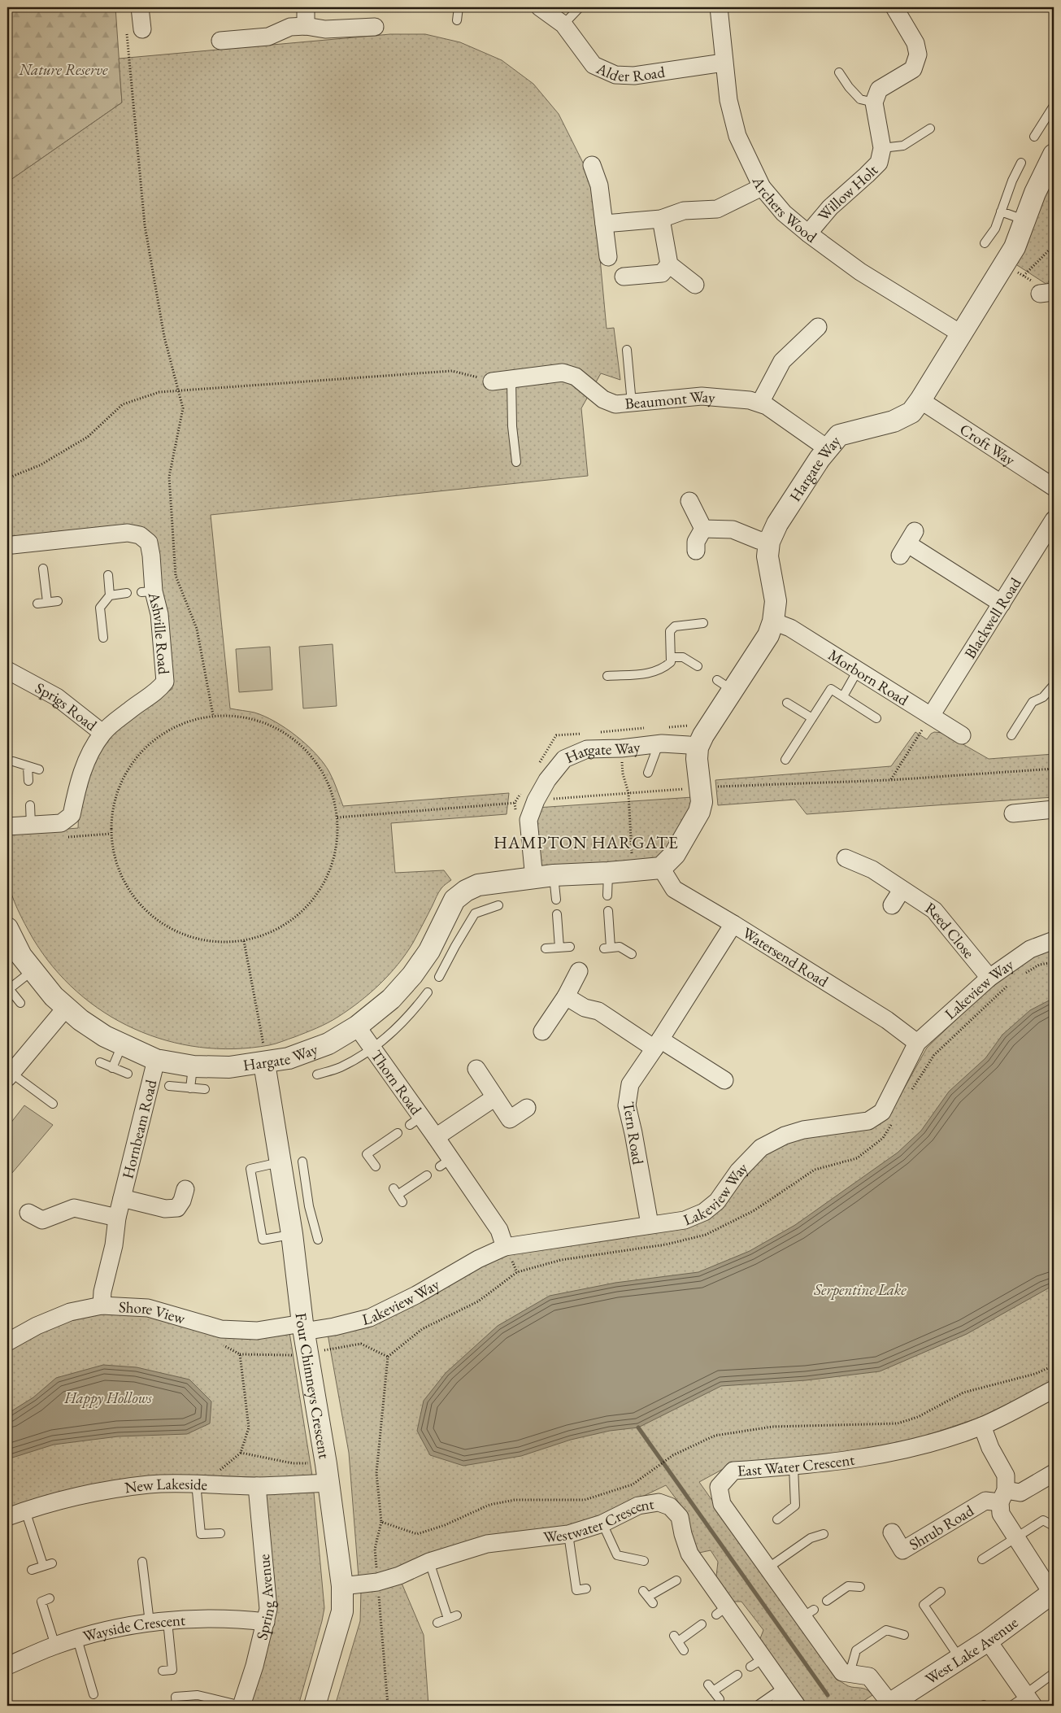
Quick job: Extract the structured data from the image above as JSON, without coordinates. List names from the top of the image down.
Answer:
{
  "streets": {
    "street": [
      "Alder Road",
      "Willow Holt",
      "Archers Wood",
      "Beaumont Way",
      "Croft Way",
      "Hargate Way",
      "Blackwell Road",
      "Ashville Road",
      "Morborn Road",
      "Sprigs Road",
      "Reed Close",
      "Watersend Road",
      "Lakeview Way",
      "Thorn Road",
      "Hornbeam Road",
      "Tern Road",
      "Shore View",
      "Four Chimneys Crescent",
      "East Water Crescent",
      "New Lakeside",
      "Westwater Crescent",
      "Shrub Road",
      "Spring Avenue",
      "Wayside Crescent",
      "West Lake Avenue"
    ]
  },
  "crossings": [
    ["Alder Road", "Archers Wood"],
    ["Willow Holt", "Archers Wood"],
    ["Archers Wood", "Hargate Way"],
    ["Beaumont Way", "Hargate Way"],
    ["Croft Way", "Hargate Way"],
    ["Hargate Way", "Morborn Road"],
    ["Hargate Way", "Watersend Road"],
    ["Hargate Way", "Thorn Road"],
    ["Hargate Way", "Hornbeam Road"],
    ["Hargate Way", "Four Chimneys Crescent"],
    ["Blackwell Road", "Morborn Road"],
    ["Ashville Road", "Sprigs Road"],
    ["Reed Close", "Lakeview Way"],
    ["Watersend Road", "Lakeview Way"],
    ["Watersend Road", "Tern Road"],
    ["Lakeview Way", "Thorn Road"],
    ["Lakeview Way", "Tern Road"],
    ["Lakeview Way", "Shore View"],
    ["Lakeview Way", "Four Chimneys Crescent"],
    ["Hornbeam Road", "Shore View"],
    ["Shore View", "Four Chimneys Crescent"],
    ["Four Chimneys Crescent", "New Lakeside"],
    ["Four Chimneys Crescent", "Westwater Crescent"],
    ["East Water Crescent", "West Lake Avenue"],
    ["New Lakeside", "Spring Avenue"],
    ["Spring Avenue", "Wayside Crescent"]
  ],
  "districts": ["HAMPTON HARGATE"],
  "parks": ["Nature Reserve", "Serpentine Lake", "Happy Hollows"]
}
